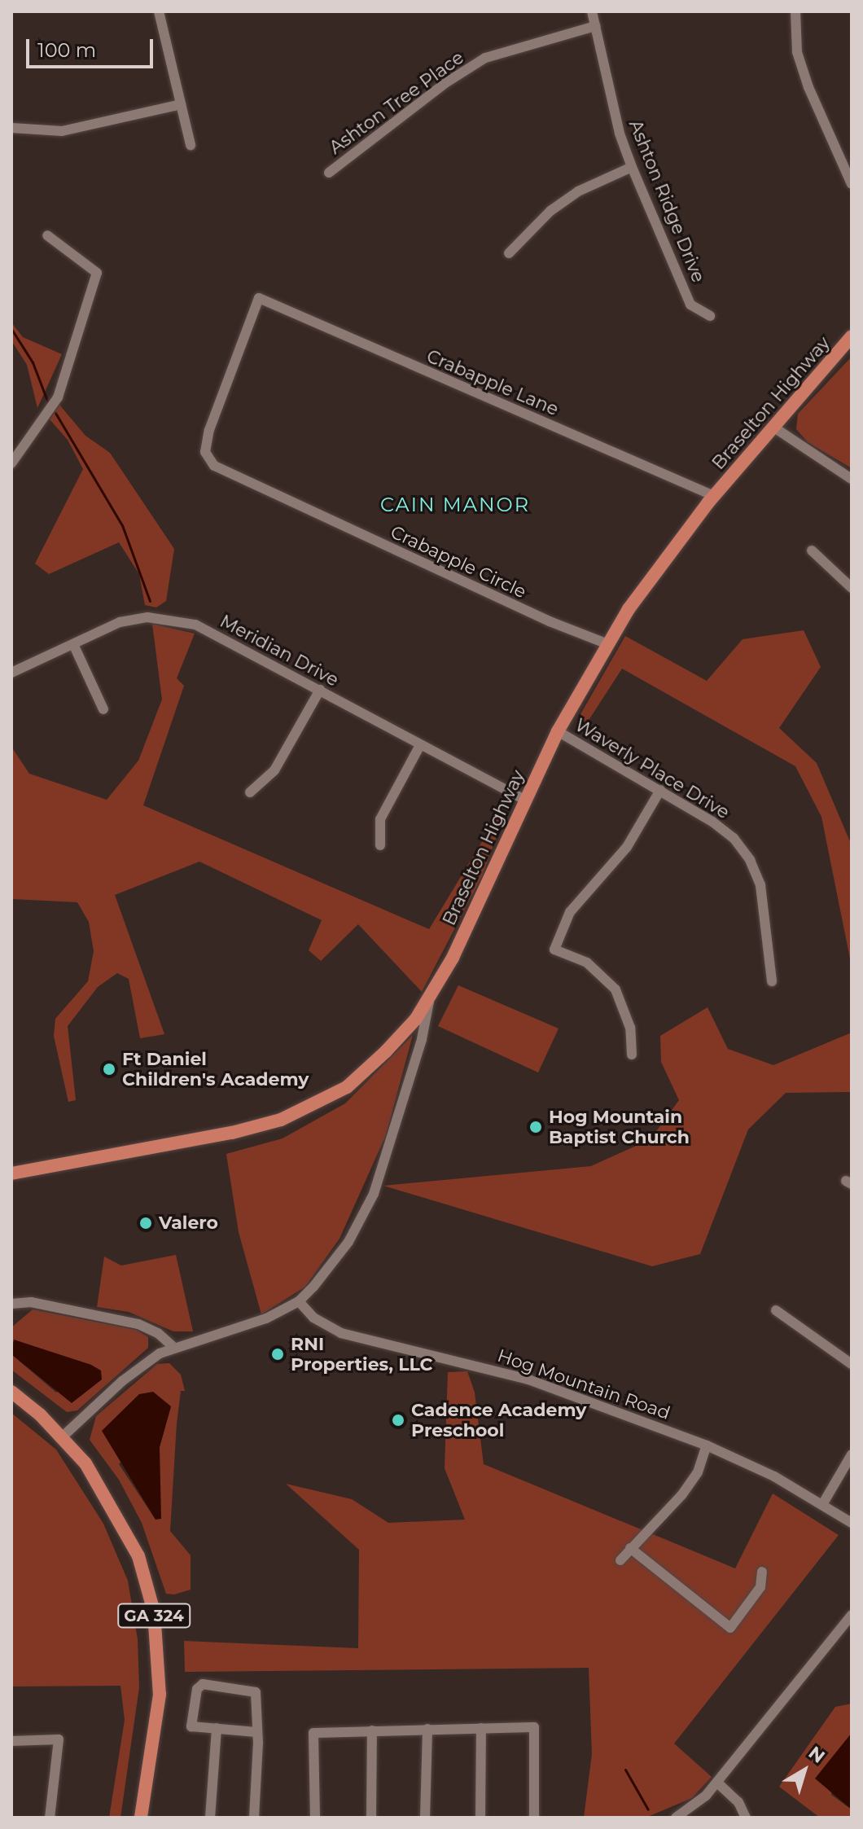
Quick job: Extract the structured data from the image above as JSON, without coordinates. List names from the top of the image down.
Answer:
{
  "streets": {
    "main road": ["Braselton Highway", "GA 324"],
    "street": [
      "Ashton Tree Place",
      "Ashton Ridge Drive",
      "Crabapple Lane",
      "Crabapple Circle",
      "Meridian Drive",
      "Waverly Place Drive",
      "Hog Mountain Road"
    ]
  },
  "crossings": [
    ["Ashton Tree Place", "Ashton Ridge Drive"],
    ["Crabapple Lane", "Braselton Highway"],
    ["Crabapple Lane", "Crabapple Circle"],
    ["Braselton Highway", "Crabapple Circle"],
    ["Braselton Highway", "Meridian Drive"],
    ["Braselton Highway", "Waverly Place Drive"]
  ],
  "districts": ["CAIN MANOR"],
  "places": [
    "Ft Daniel Children's Academy",
    "Hog Mountain Baptist Church",
    "Valero",
    "RNI Properties, LLC",
    "Cadence Academy Preschool"
  ],
  "scale_bar": "100 m",
  "north": "top right"
}
